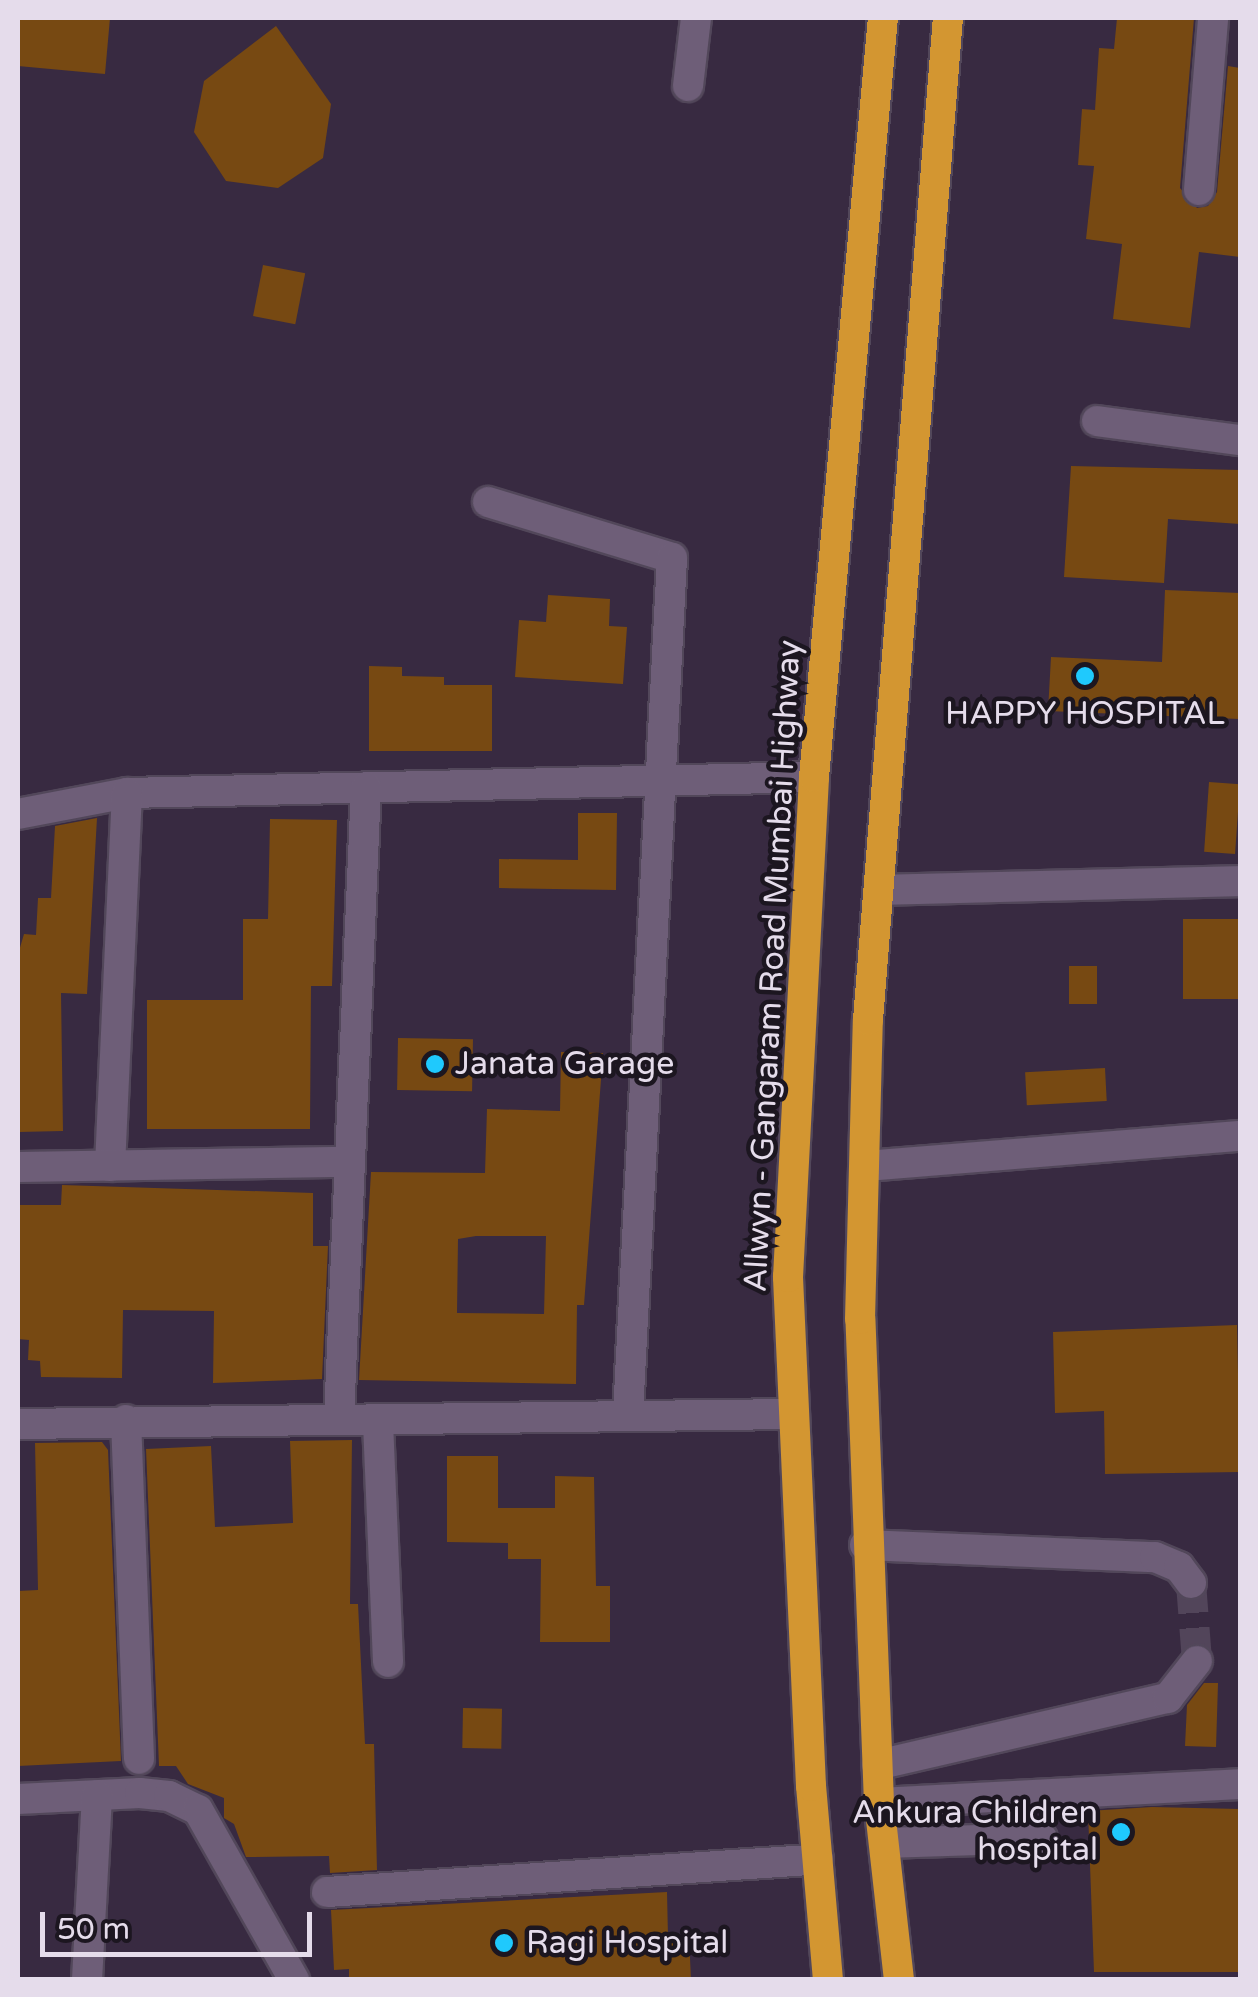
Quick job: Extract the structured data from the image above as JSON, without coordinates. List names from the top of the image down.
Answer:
{
  "streets": {
    "highway": ["Allwyn - Gangaram Road Mumbai Highway"]
  },
  "places": [
    "HAPPY HOSPITAL",
    "Janata Garage",
    "Ankura Children hospital",
    "Ragi Hospital"
  ],
  "scale_bar": "50 m"
}
